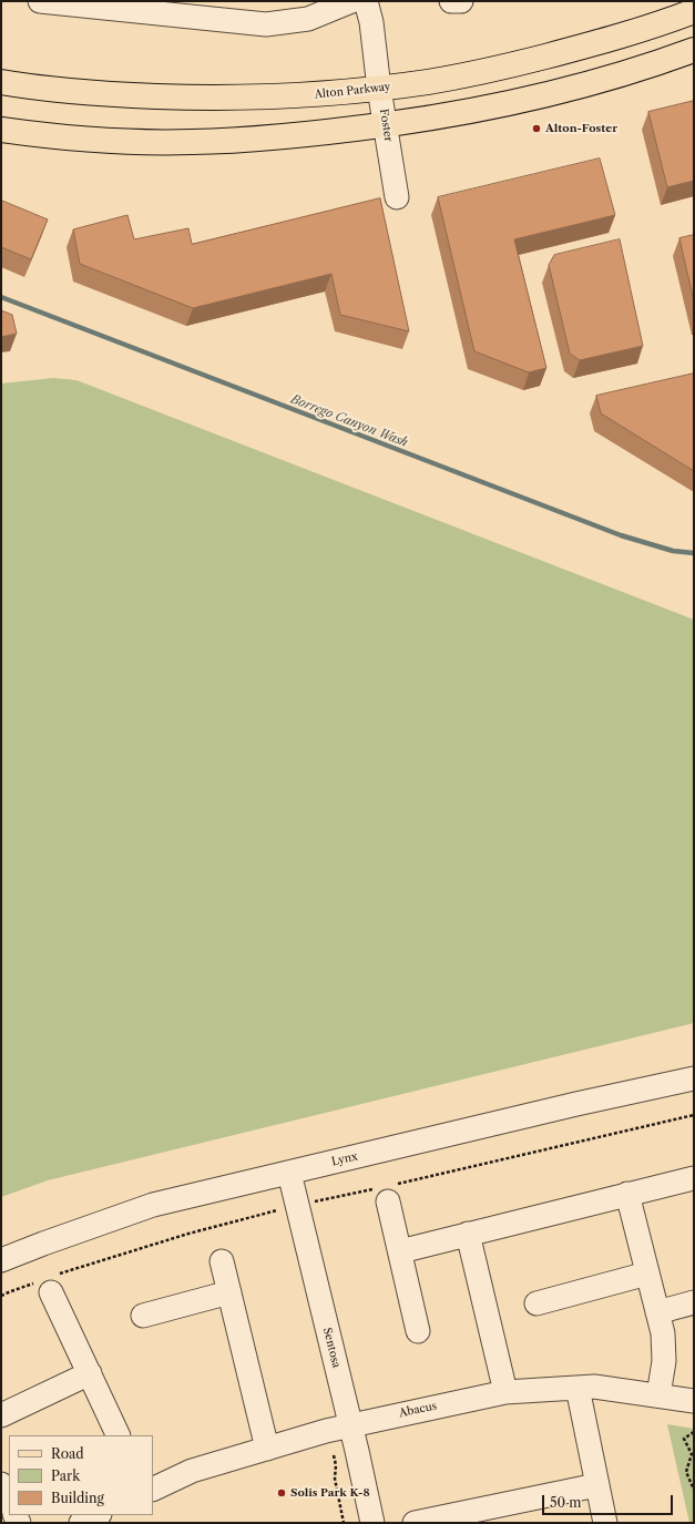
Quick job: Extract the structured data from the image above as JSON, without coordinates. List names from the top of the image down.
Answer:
{
  "streets": {
    "main road": ["Alton Parkway"],
    "street": [
      "Foster",
      "Lynx",
      "Sentosa",
      "Abacus"
    ]
  },
  "crossings": [
    ["Alton Parkway", "Foster"],
    ["Lynx", "Sentosa"],
    ["Sentosa", "Abacus"]
  ],
  "water": ["Borrego Canyon Wash"],
  "places": ["Alton-Foster", "Solis Park K-8"],
  "legend": ["Road", "Park", "Building"],
  "scale_bar": "50 m"
}
